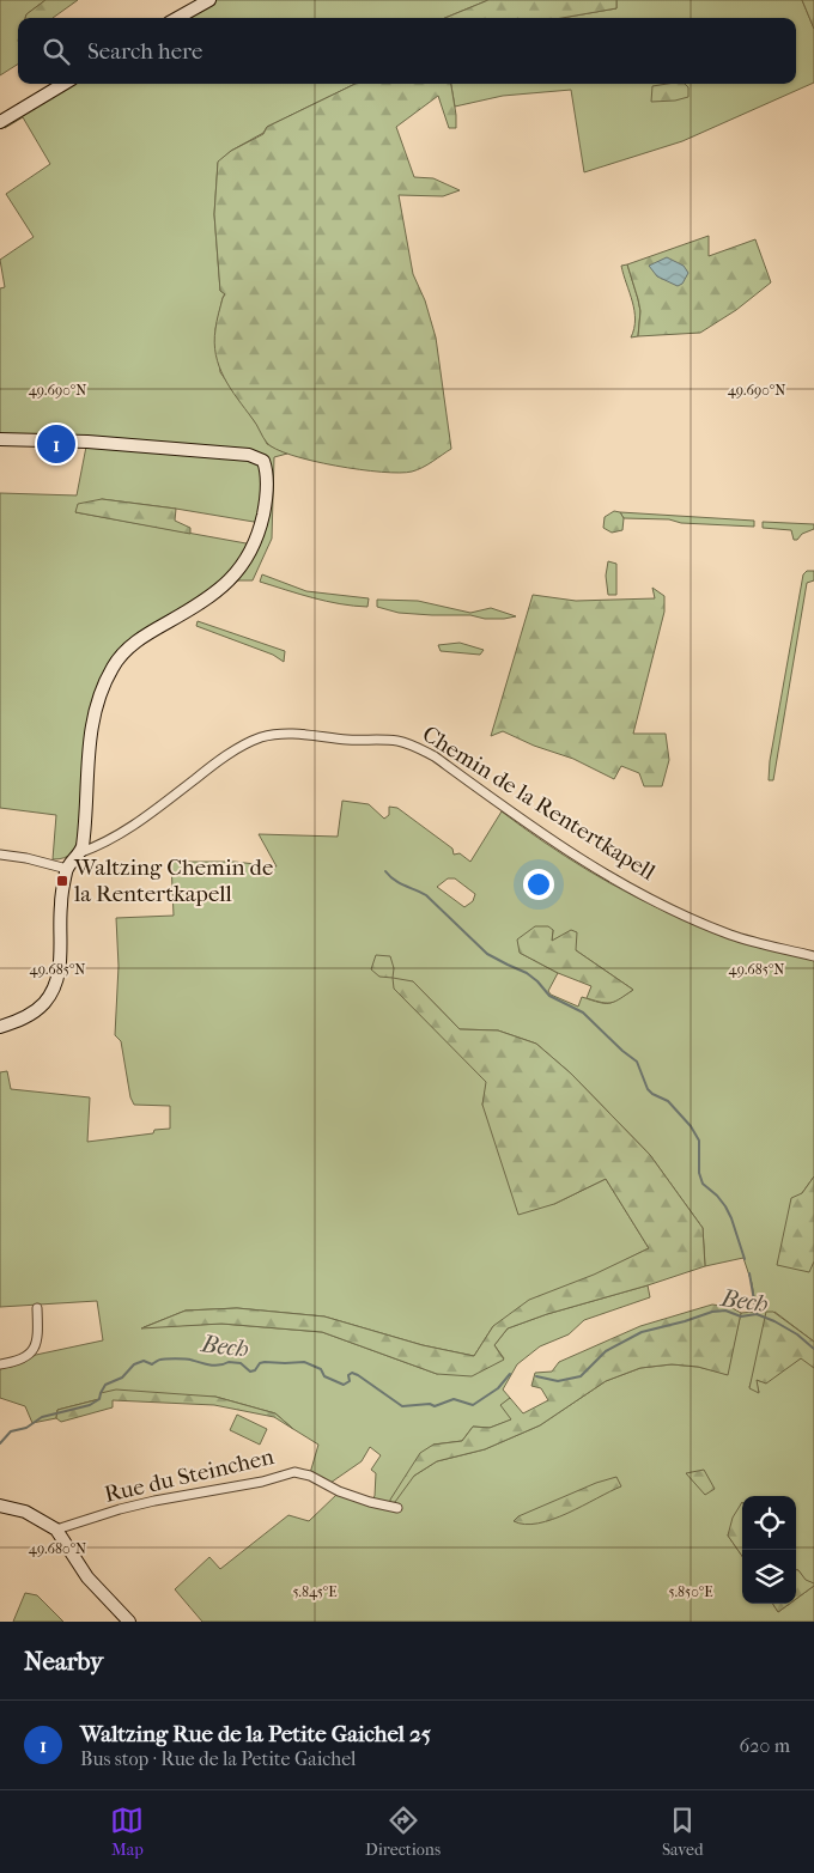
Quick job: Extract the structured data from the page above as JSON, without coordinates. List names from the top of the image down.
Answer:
{
  "streets": {
    "street": ["Chemin de la Rentertkapell", "Rue du Steinchen"]
  },
  "water": ["Bech"],
  "places": {
    "transit": ["Waltzing Chemin de la Rentertkapell"]
  },
  "page": {
    "search": "Search here",
    "pins": "1",
    "heading": "Nearby",
    "list": [
      {
        "mark": "1",
        "name": "Waltzing Rue de la Petite Gaichel 25",
        "note": "Bus stop · Rue de la Petite Gaichel",
        "value": "620 m"
      }
    ],
    "nav": ["Map", "Directions", "Saved"]
  },
  "coordinates": [
    "49.690°N",
    "49.685°N",
    "49.680°N",
    "5.845°E",
    "5.850°E"
  ]
}
